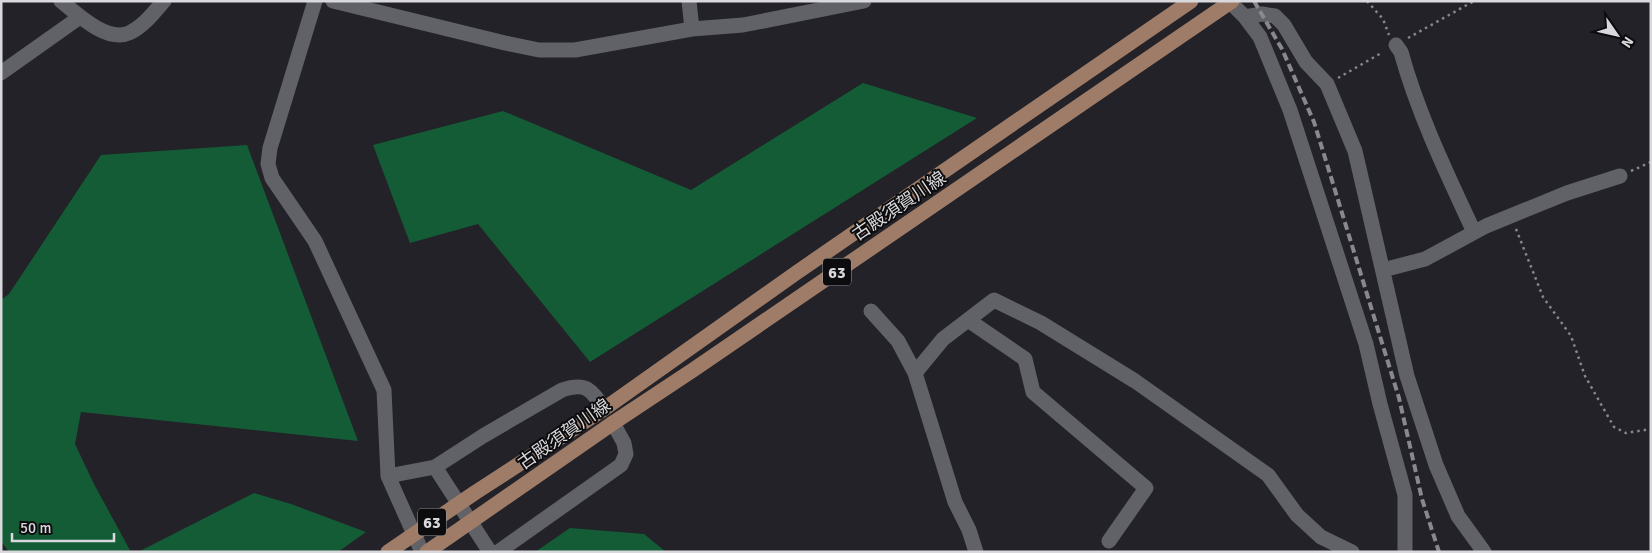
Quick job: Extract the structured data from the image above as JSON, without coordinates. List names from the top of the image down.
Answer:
{
  "streets": {
    "main road": ["古殿須賀川線", "63"]
  },
  "crossings": [
    ["古殿須賀川線", "63"]
  ],
  "scale_bar": "50 m",
  "north": "bottom right"
}
